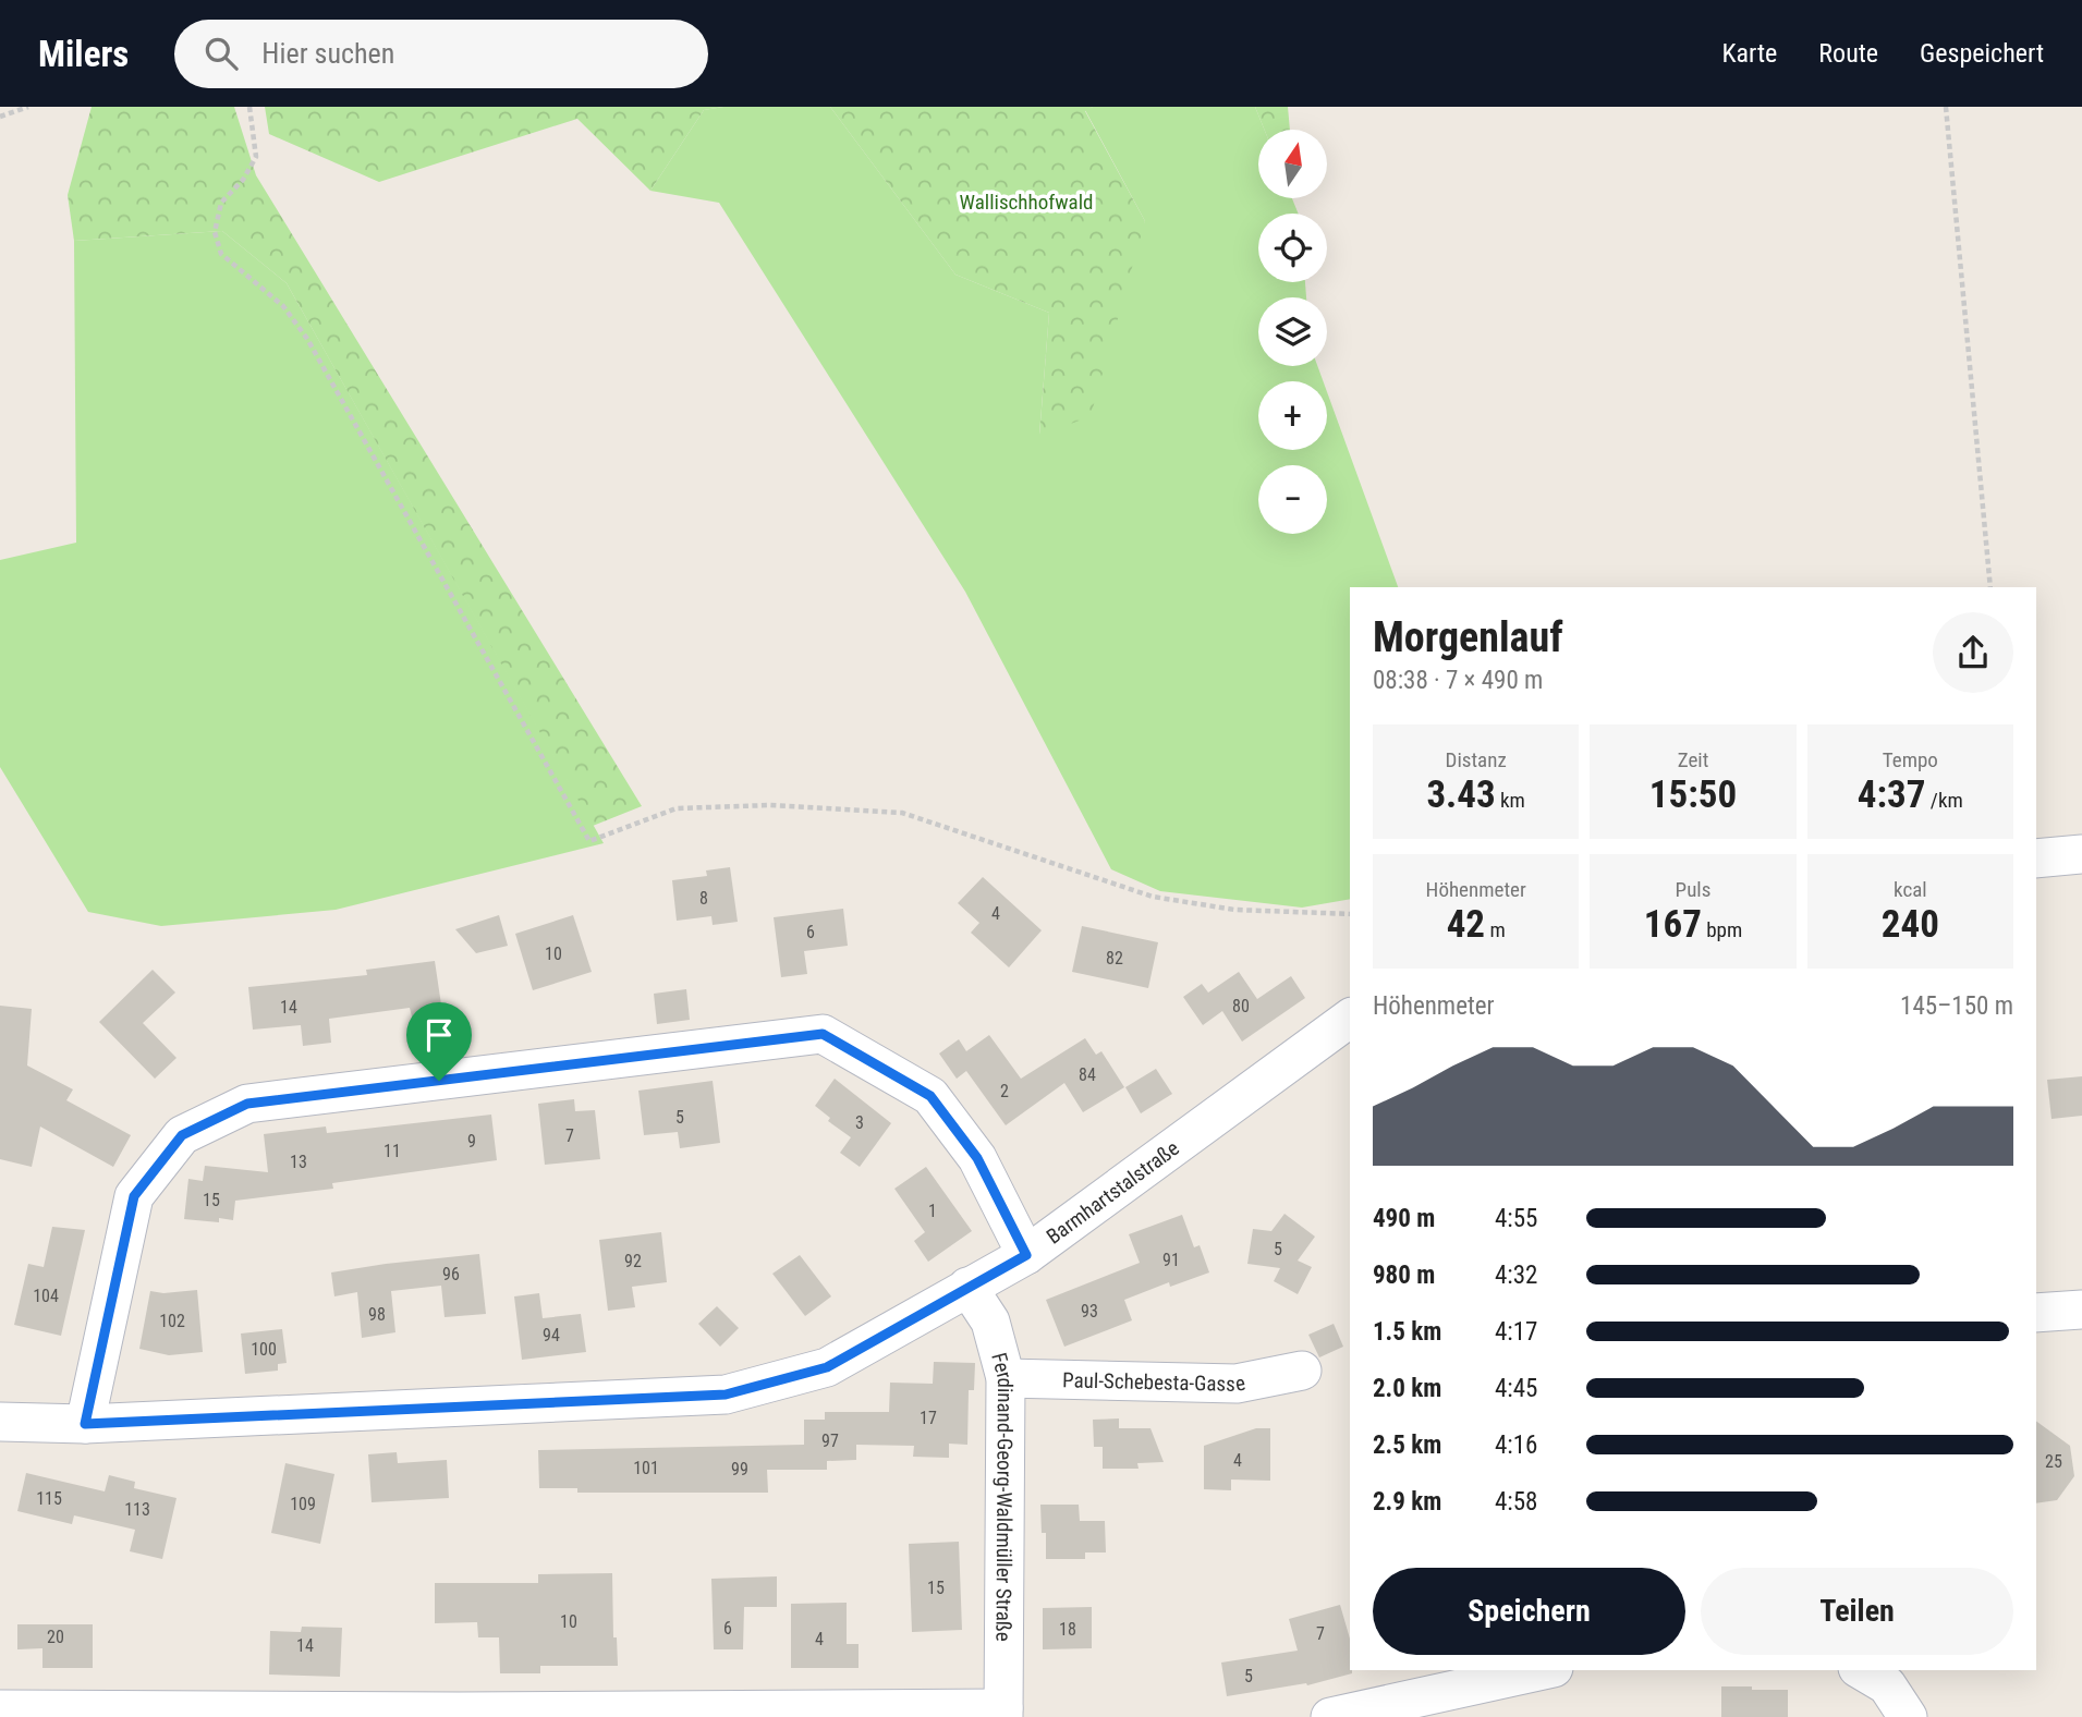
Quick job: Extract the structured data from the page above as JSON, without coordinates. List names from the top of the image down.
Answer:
{
  "streets": {
    "street": ["Barmhartstalstraße", "Paul-Schebesta-Gasse", "Ferdinand-Georg-Waldmüller Straße"]
  },
  "crossings": [
    ["Barmhartstalstraße", "Ferdinand-Georg-Waldmüller Straße"],
    ["Paul-Schebesta-Gasse", "Ferdinand-Georg-Waldmüller Straße"]
  ],
  "parks": ["Wallischhofwald"],
  "house_numbers": [
    "8",
    "4",
    "6",
    "10",
    "82",
    "80",
    "14",
    "84",
    "2",
    "5",
    "3",
    "7",
    "9",
    "11",
    "13",
    "15",
    "1",
    "5",
    "91",
    "92",
    "96",
    "104",
    "93",
    "98",
    "102",
    "94",
    "100",
    "17",
    "97",
    "4",
    "25",
    "101",
    "99",
    "115",
    "109",
    "113",
    "15",
    "10",
    "6",
    "18",
    "7",
    "20",
    "4",
    "14",
    "5"
  ],
  "north": "top",
  "page": {
    "header": "Milers",
    "search": "Hier suchen",
    "nav": ["Karte", "Route", "Gespeichert"],
    "map_buttons": ["+", "−"],
    "heading": ["Morgenlauf", "08:38 · 7 × 490 m"],
    "stats": [
      ["Distanz", "3.43 km"],
      ["Zeit", "15:50"],
      ["Tempo", "4:37 /km"],
      ["Höhenmeter", "42 m"],
      ["Puls", "167 bpm"],
      ["kcal", "240"]
    ],
    "chart": ["Höhenmeter", "145–150 m"],
    "list": [
      {
        "name": "490 m",
        "note": "4:55"
      },
      {
        "name": "980 m",
        "note": "4:32"
      },
      {
        "name": "1.5 km",
        "note": "4:17"
      },
      {
        "name": "2.0 km",
        "note": "4:45"
      },
      {
        "name": "2.5 km",
        "note": "4:16"
      },
      {
        "name": "2.9 km",
        "note": "4:58"
      }
    ],
    "buttons": ["Speichern", "Teilen"]
  }
}
